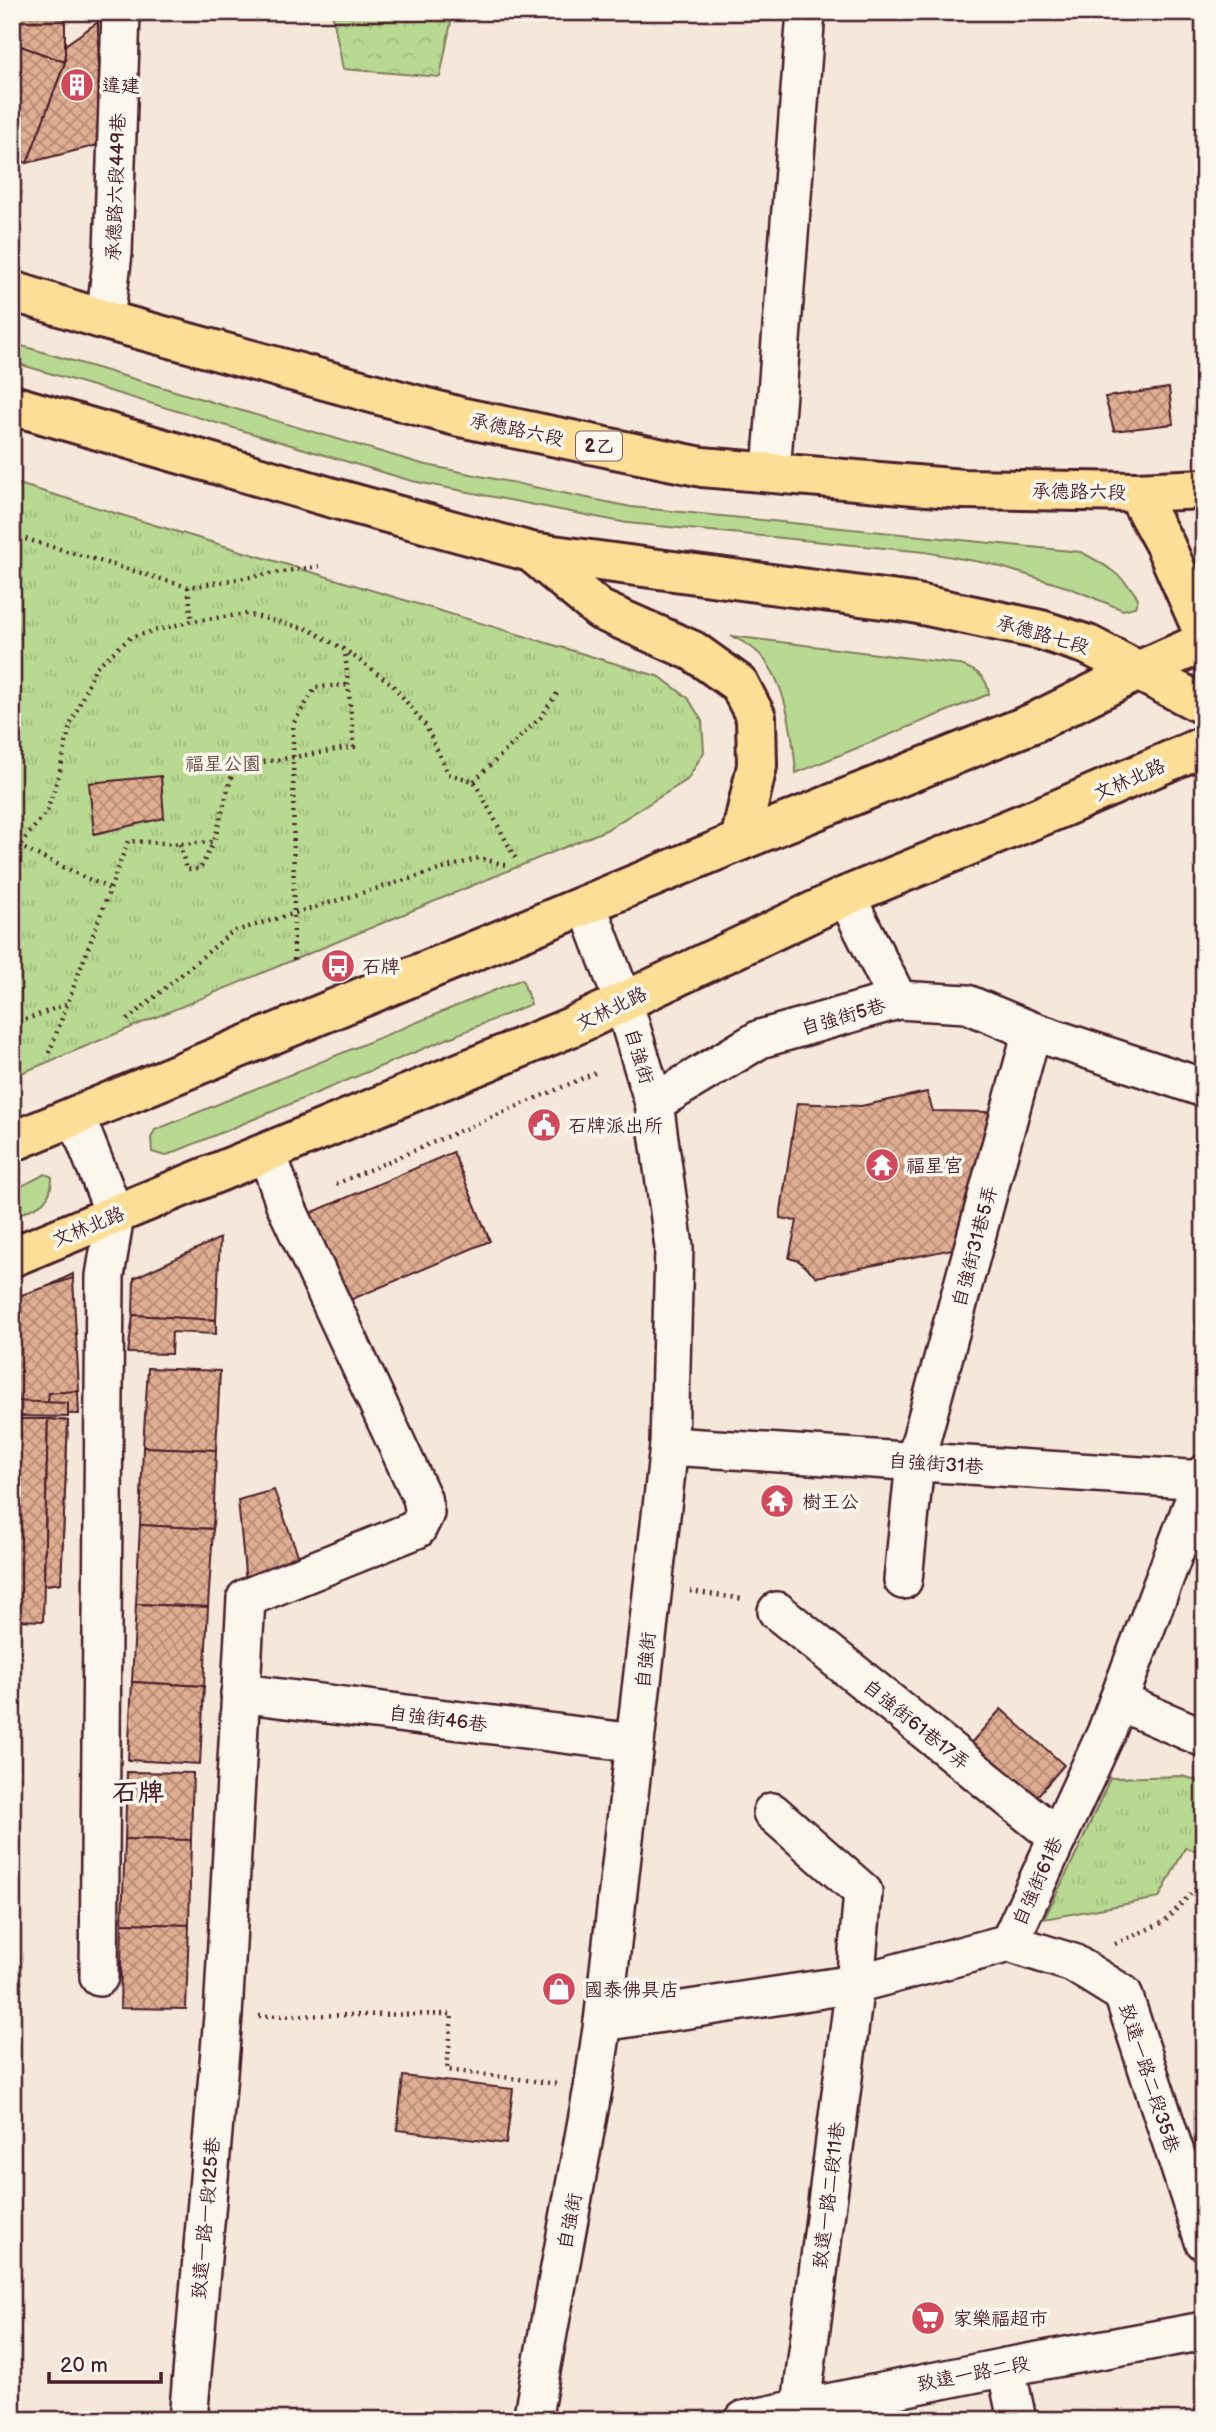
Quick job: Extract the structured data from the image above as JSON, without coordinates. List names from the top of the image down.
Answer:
{
  "streets": {
    "main road": [
      "承德路六段",
      "2乙",
      "承德路七段",
      "文林北路"
    ],
    "street": [
      "承德路六段449巷",
      "自強街5巷",
      "自強街",
      "自強街31巷5弄",
      "自強街31巷",
      "自強街46巷",
      "自強街61巷17弄",
      "自強街61巷",
      "致遠一路二段35巷",
      "致遠一路二段11巷",
      "致遠一路一段125巷",
      "致遠一路二段"
    ]
  },
  "crossings": [
    ["承德路六段449巷", "承德路六段"],
    ["文林北路", "自強街"],
    ["自強街5巷", "自強街"],
    ["自強街5巷", "自強街31巷5弄"],
    ["自強街", "自強街31巷"],
    ["自強街", "自強街46巷"],
    ["自強街", "自強街61巷"],
    ["自強街31巷5弄", "自強街31巷"],
    ["自強街31巷", "自強街61巷"],
    ["自強街61巷17弄", "自強街61巷"],
    ["自強街61巷", "致遠一路二段35巷"],
    ["自強街61巷", "致遠一路二段11巷"],
    ["致遠一路二段11巷", "致遠一路二段"]
  ],
  "districts": ["石牌"],
  "parks": ["福星公園"],
  "places": {
    "building": ["違建"],
    "bus stop": ["石牌"],
    "public building": ["石牌派出所"],
    "temple": ["福星宮", "樹王公"],
    "shop": ["國泰佛具店"],
    "supermarket": ["家樂福超市"]
  },
  "scale_bar": "20 m"
}
